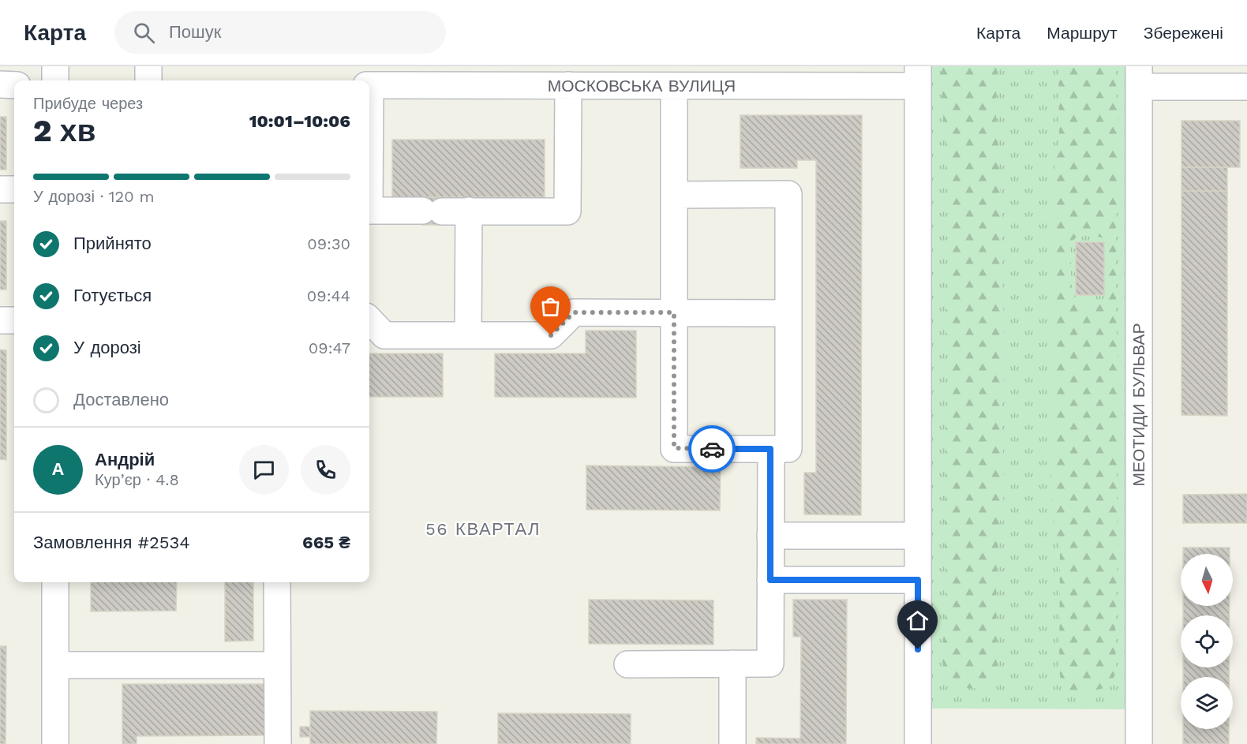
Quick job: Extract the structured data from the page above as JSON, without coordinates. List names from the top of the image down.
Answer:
{
  "streets": {
    "street": ["МОСКОВСЬКА ВУЛИЦЯ", "МЕОТИДИ БУЛЬВАР"]
  },
  "districts": ["56 КВАРТАЛ"],
  "north": "bottom",
  "page": {
    "header": "Карта",
    "search": "Пошук",
    "nav": ["Карта", "Маршрут", "Збережені"],
    "heading": ["2 хв", "Прибуде через", "10:01–10:06"],
    "panel": [
      "Андрій",
      "Кур’єр · 4.8",
      "Замовлення #2534",
      "665 ₴"
    ],
    "bar": "У дорозі · 120 m",
    "list": [
      ["Прийнято", "09:30"],
      ["Готується", "09:44"],
      ["У дорозі", "09:47"],
      "Доставлено"
    ],
    "round": "А"
  }
}
